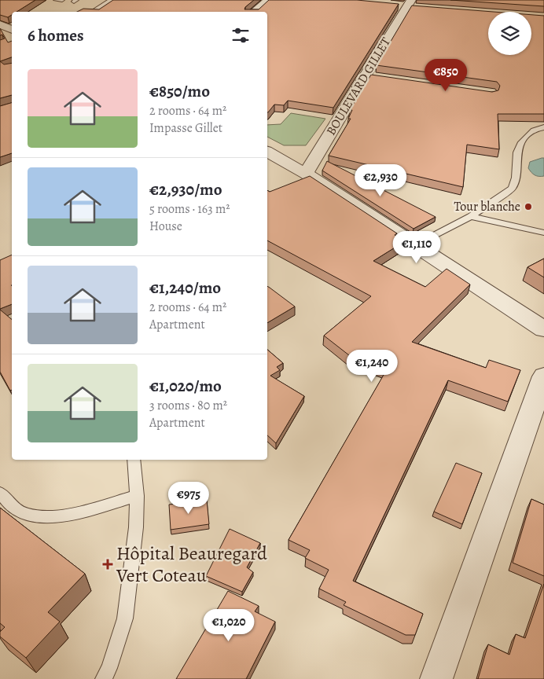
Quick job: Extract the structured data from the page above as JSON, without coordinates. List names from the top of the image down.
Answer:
{
  "streets": {
    "street": ["BOULEVARD GILLET"]
  },
  "places": {
    "other": ["Tour blanche"],
    "health": ["Hôpital Beauregard Vert Coteau"]
  },
  "page": {
    "heading": "6 homes",
    "price": [
      "€850",
      "€2,930",
      "€1,110",
      "€1,240",
      "€975",
      "€1,020"
    ],
    "list": [
      {
        "name": "€850/mo",
        "note": "2 rooms · 64 m² · Impasse Gillet"
      },
      {
        "name": "€2,930/mo",
        "note": "5 rooms · 163 m² · House"
      },
      {
        "name": "€1,240/mo",
        "note": "2 rooms · 64 m² · Apartment"
      },
      {
        "name": "€1,020/mo",
        "note": "3 rooms · 80 m² · Apartment"
      }
    ]
  }
}
